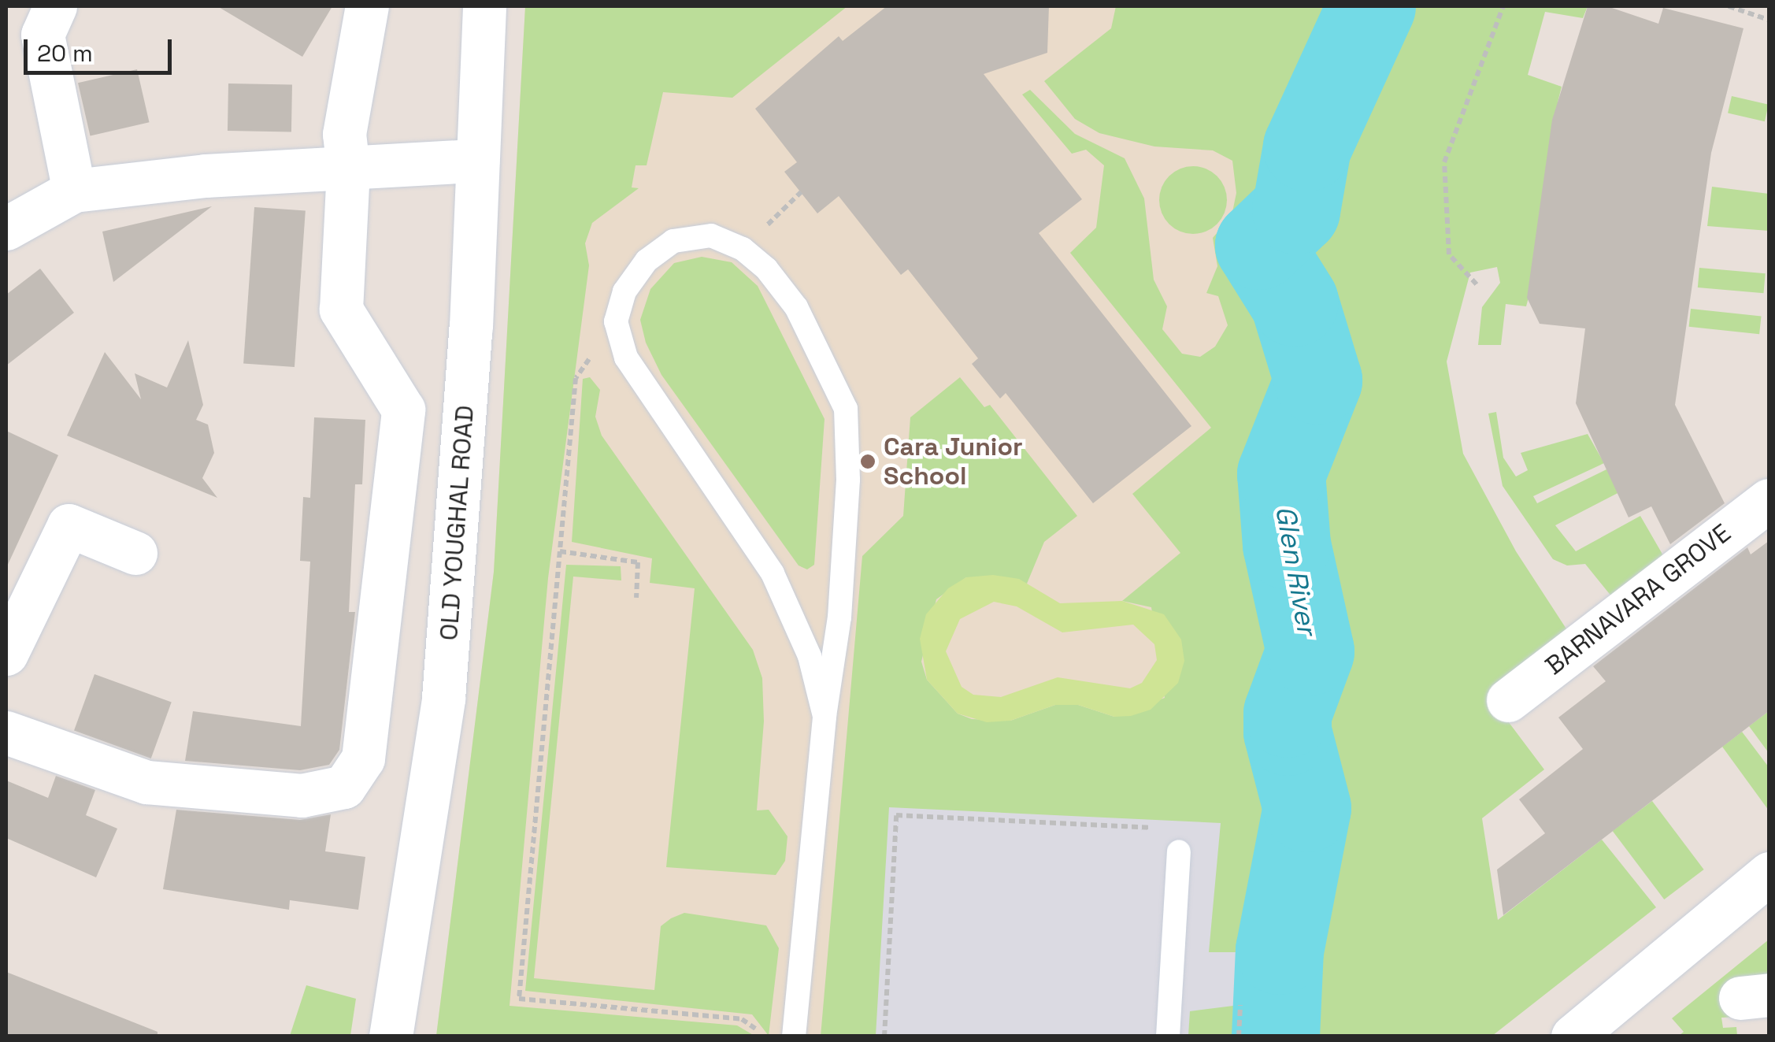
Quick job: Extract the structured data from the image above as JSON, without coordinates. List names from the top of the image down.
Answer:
{
  "streets": {
    "street": ["OLD YOUGHAL ROAD", "BARNAVARA GROVE"]
  },
  "water": ["Glen River"],
  "places": ["Cara Junior School"],
  "scale_bar": "20 m"
}
